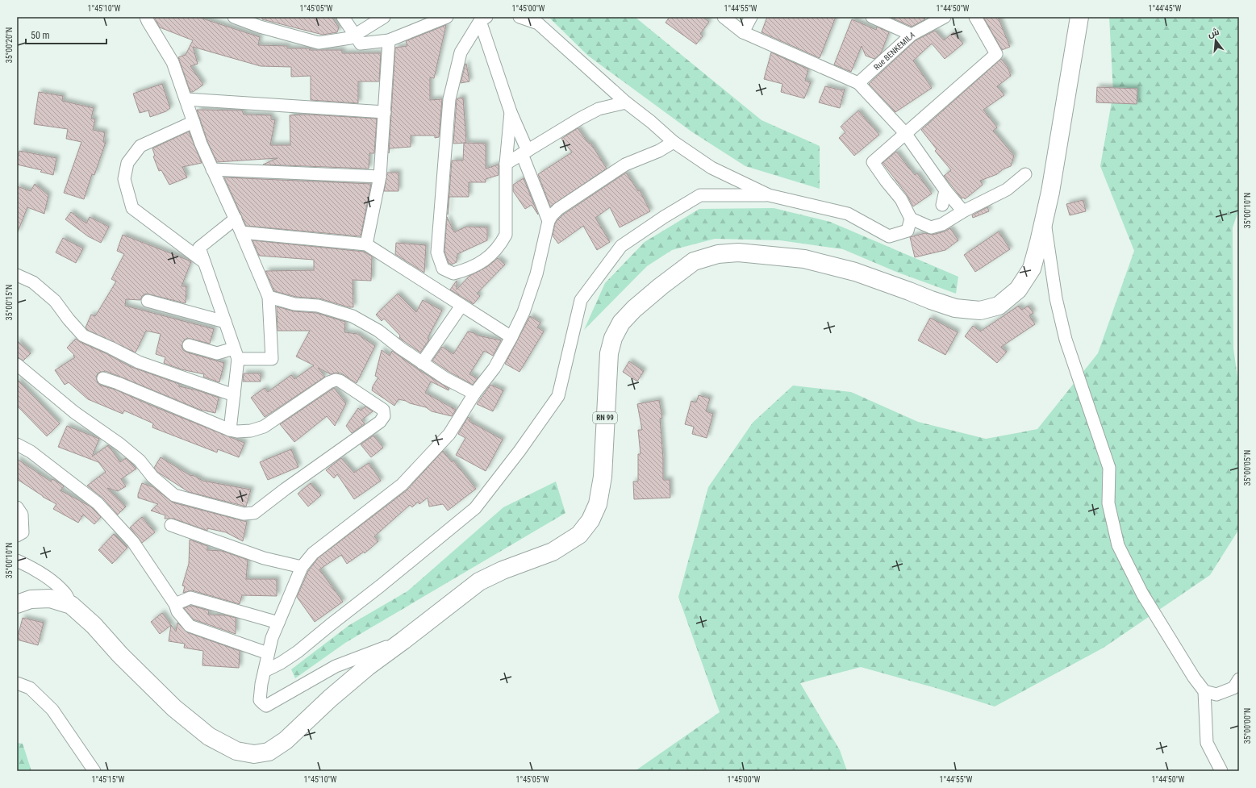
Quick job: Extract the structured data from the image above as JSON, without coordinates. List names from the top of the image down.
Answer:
{
  "streets": {
    "main road": ["RN 99"],
    "street": ["Rue BENKEMILA"]
  },
  "scale_bar": "50 m",
  "north": "top",
  "coordinates": [
    "1°45'10\"W",
    "1°45'05\"W",
    "1°45'00\"W",
    "1°44'55\"W",
    "1°44'50\"W",
    "1°44'45\"W",
    "35°00'20\"N",
    "35°00'10\"N",
    "35°00'15\"N",
    "35°00'05\"N",
    "35°00'00\"N",
    "1°45'15\"W"
  ]
}
